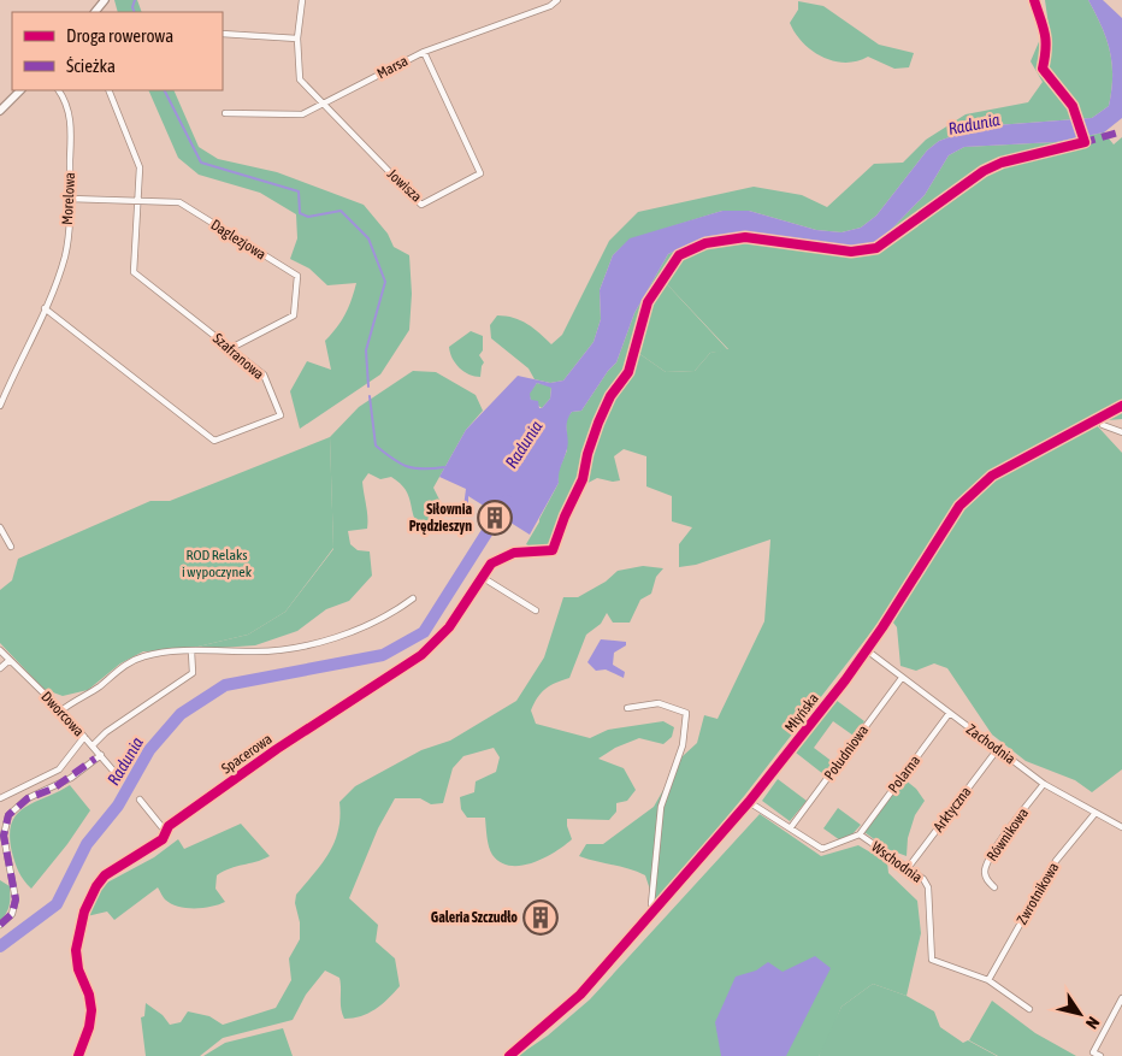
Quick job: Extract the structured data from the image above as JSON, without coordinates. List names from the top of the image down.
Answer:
{
  "streets": {
    "street": [
      "Marsa",
      "Jowisza",
      "Morelowa",
      "Daglezjowa",
      "Szafranowa",
      "Młyńska",
      "Dworcowa",
      "Zachodnia",
      "Południowa",
      "Spacerowa",
      "Polarna",
      "Arktyczna",
      "Równikowa",
      "Wschodnia",
      "Zwrotnikowa"
    ]
  },
  "crossings": [
    ["Marsa", "Jowisza"],
    ["Morelowa", "Daglezjowa"],
    ["Morelowa", "Szafranowa"],
    ["Daglezjowa", "Szafranowa"],
    ["Młyńska", "Zachodnia"],
    ["Młyńska", "Wschodnia"],
    ["Zachodnia", "Południowa"],
    ["Zachodnia", "Polarna"],
    ["Zachodnia", "Arktyczna"],
    ["Zachodnia", "Równikowa"],
    ["Zachodnia", "Zwrotnikowa"],
    ["Południowa", "Wschodnia"],
    ["Polarna", "Wschodnia"],
    ["Arktyczna", "Wschodnia"],
    ["Wschodnia", "Zwrotnikowa"]
  ],
  "water": ["Radunia"],
  "parks": ["ROD Relaks i wypoczynek"],
  "places": {
    "building": ["Siłownia Prędzieszyn", "Galeria Szczudło"]
  },
  "legend": ["Droga rowerowa", "Ścieżka"],
  "north": "bottom right"
}
